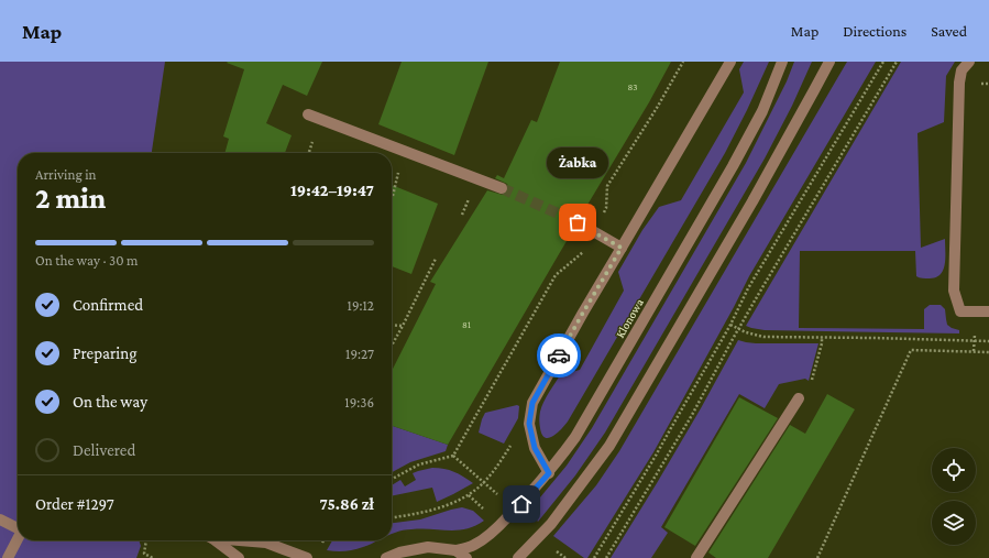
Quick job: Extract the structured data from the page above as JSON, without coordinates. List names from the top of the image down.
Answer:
{
  "streets": {
    "street": ["Klonowa"]
  },
  "places": ["Żabka"],
  "house_numbers": ["83", "81"],
  "page": {
    "header": "Map",
    "nav": ["Map", "Directions", "Saved"],
    "bubble": "Żabka",
    "heading": ["2 min", "Arriving in", "19:42–19:47"],
    "panel": ["Order #1297", "75.86 zł"],
    "bar": "On the way · 30 m",
    "list": [
      ["Confirmed", "19:12"],
      ["Preparing", "19:27"],
      ["On the way", "19:36"],
      "Delivered"
    ]
  }
}
